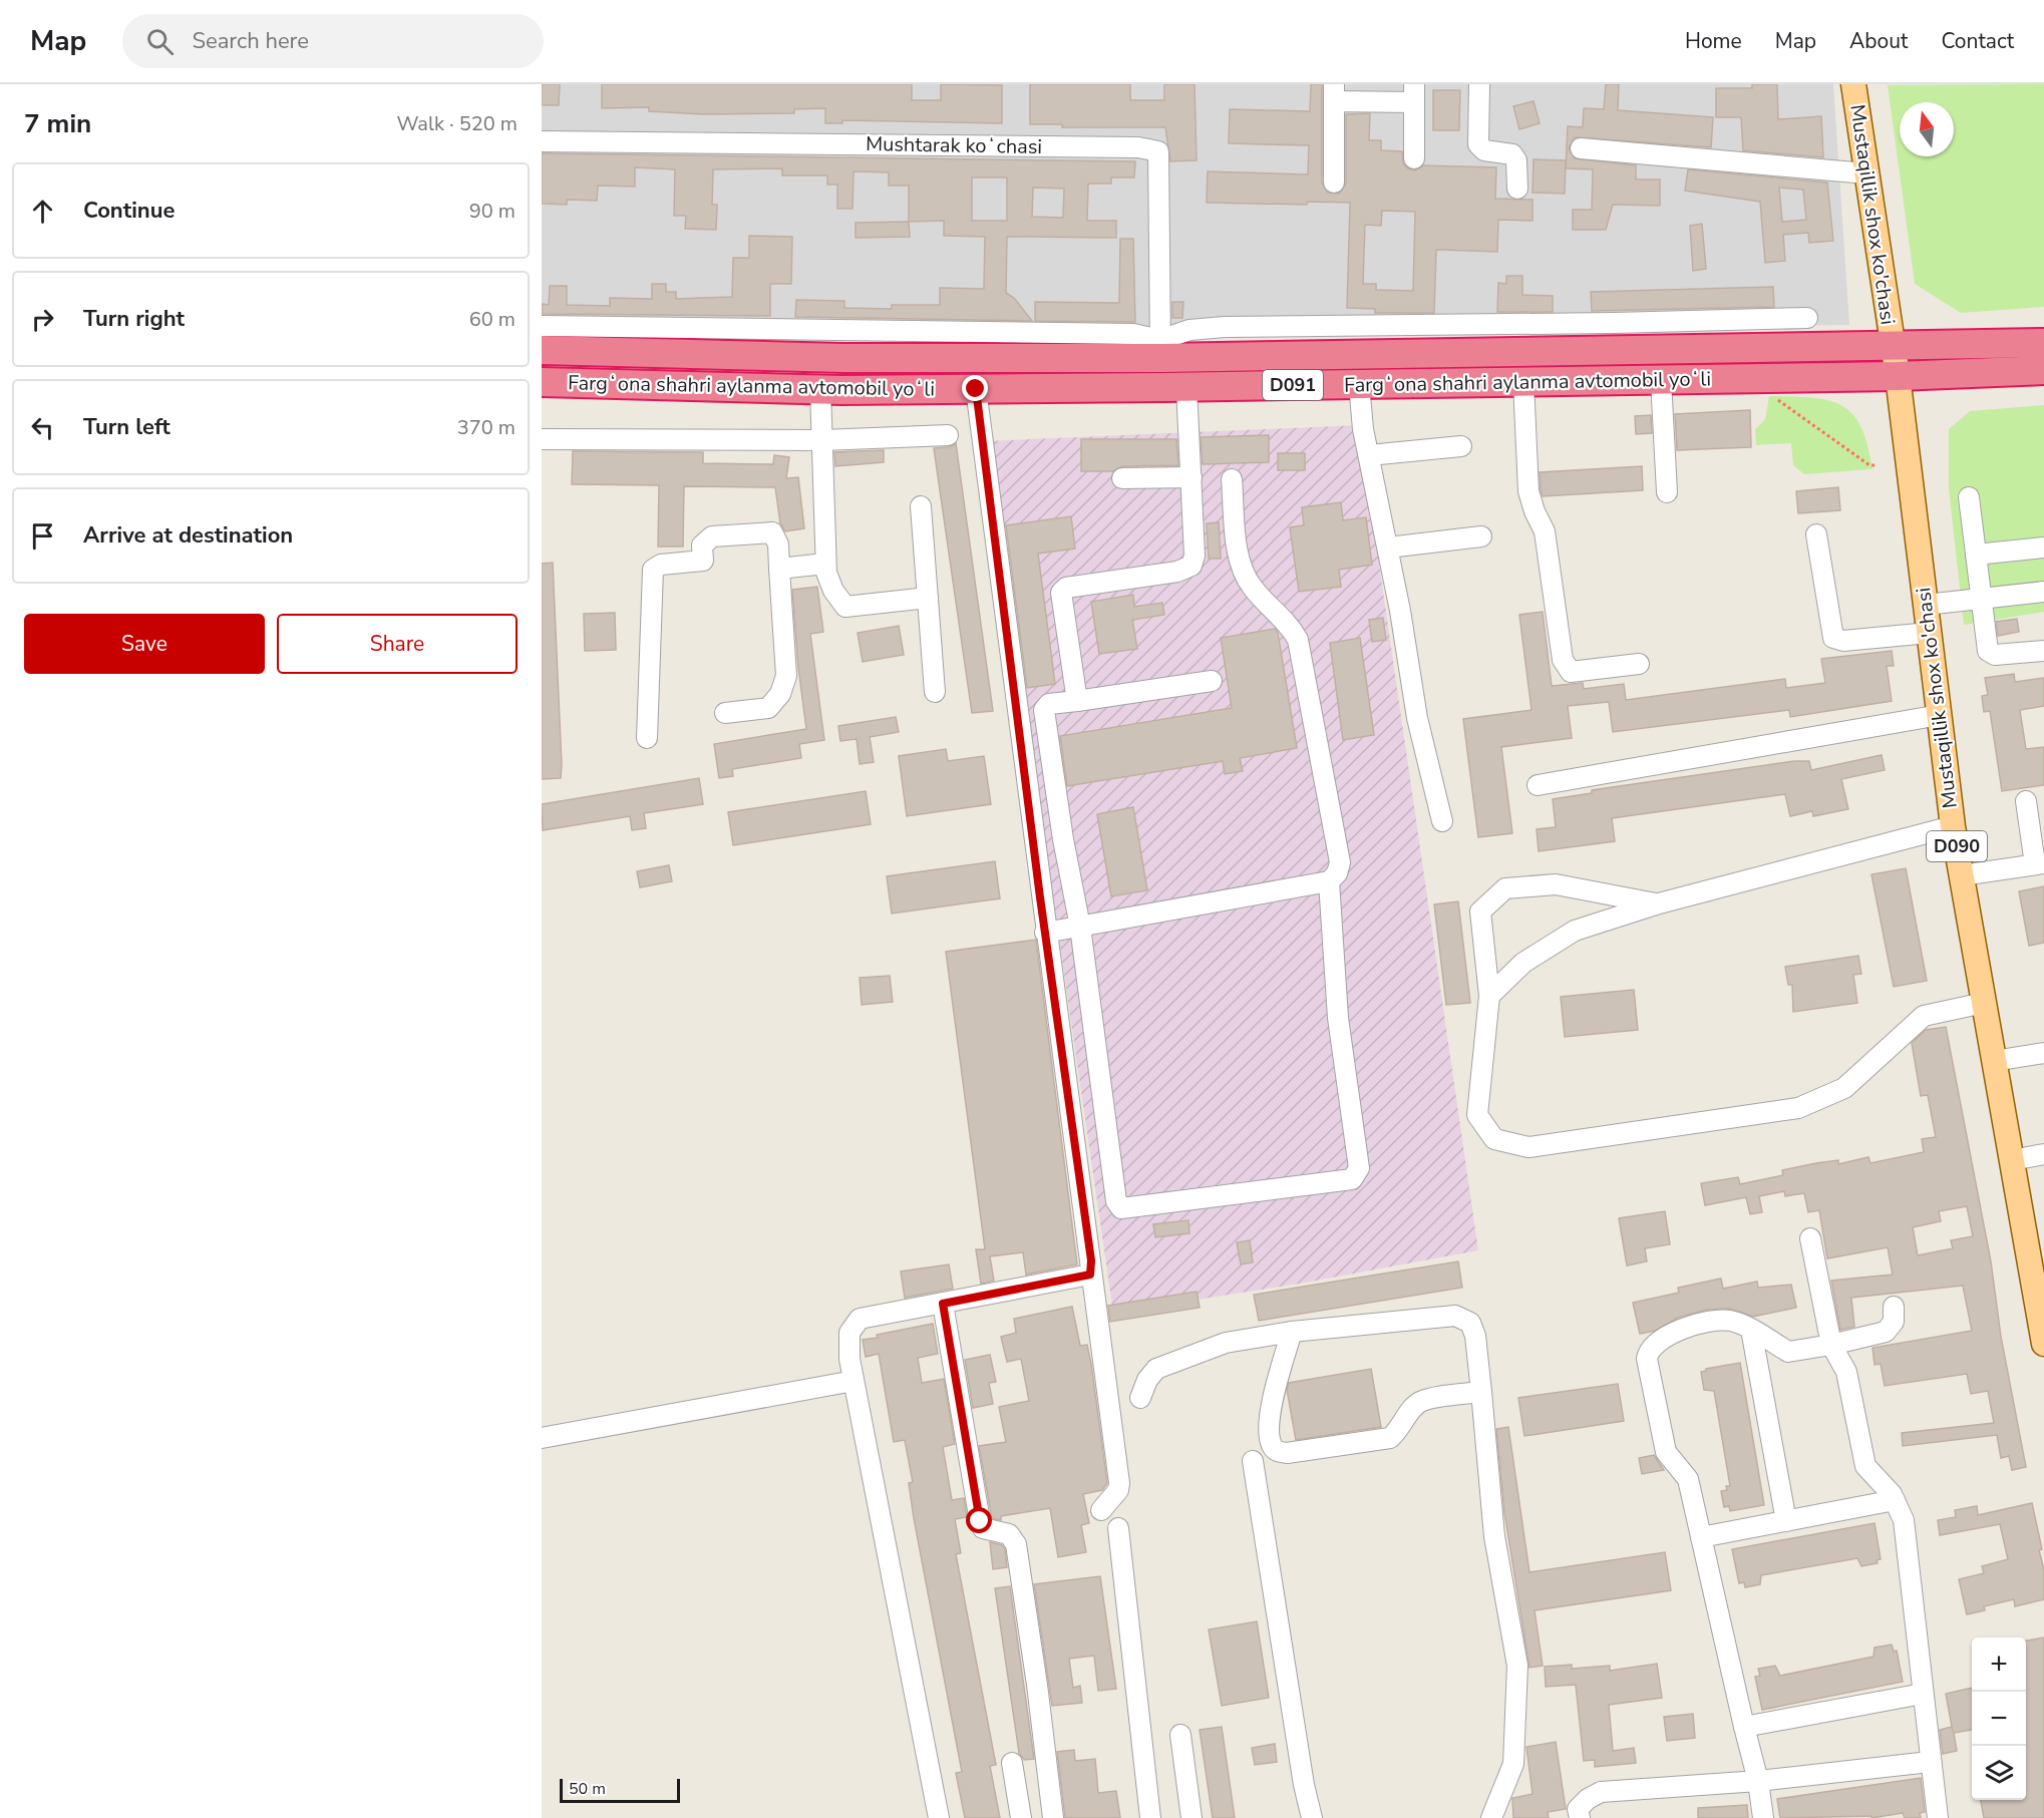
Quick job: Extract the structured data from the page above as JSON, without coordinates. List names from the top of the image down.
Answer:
{
  "streets": {
    "highway": ["Fargʻona shahri aylanma avtomobil yoʻli", "D091"],
    "main road": ["Mustaqillik shox ko'chasi", "D090"],
    "street": ["Mushtarak koʻchasi"]
  },
  "crossings": [
    ["Mushtarak koʻchasi", "Fargʻona shahri aylanma avtomobil yoʻli"],
    ["Mustaqillik shox ko'chasi", "Fargʻona shahri aylanma avtomobil yoʻli"]
  ],
  "scale_bar": "50 m",
  "north": "top",
  "page": {
    "header": "Map",
    "search": "Search here",
    "nav": [
      "Home",
      "Map",
      "About",
      "Contact"
    ],
    "heading": ["7 min", "Walk · 520 m"],
    "list": [
      ["Continue", "90 m"],
      ["Turn right", "60 m"],
      ["Turn left", "370 m"],
      "Arrive at destination"
    ],
    "buttons": ["Save", "Share"],
    "map_buttons": ["+", "−"],
    "scale": "50 m"
  }
}
